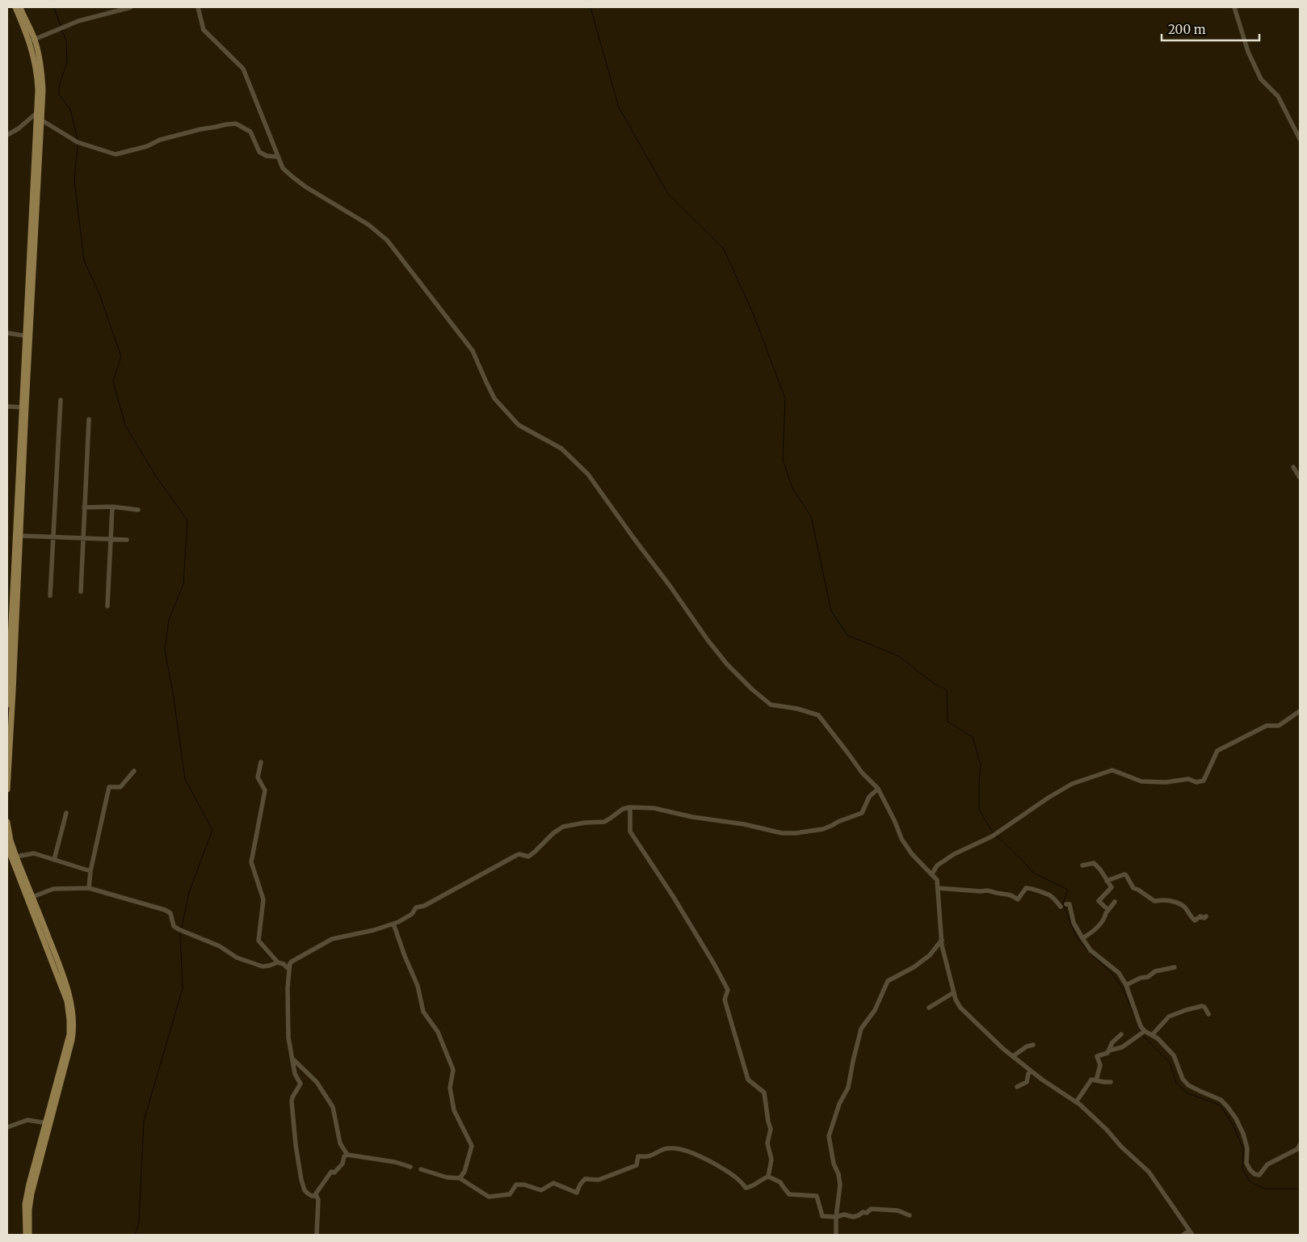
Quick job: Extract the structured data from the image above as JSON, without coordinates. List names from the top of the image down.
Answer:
{
  "scale_bar": "200 m"
}
